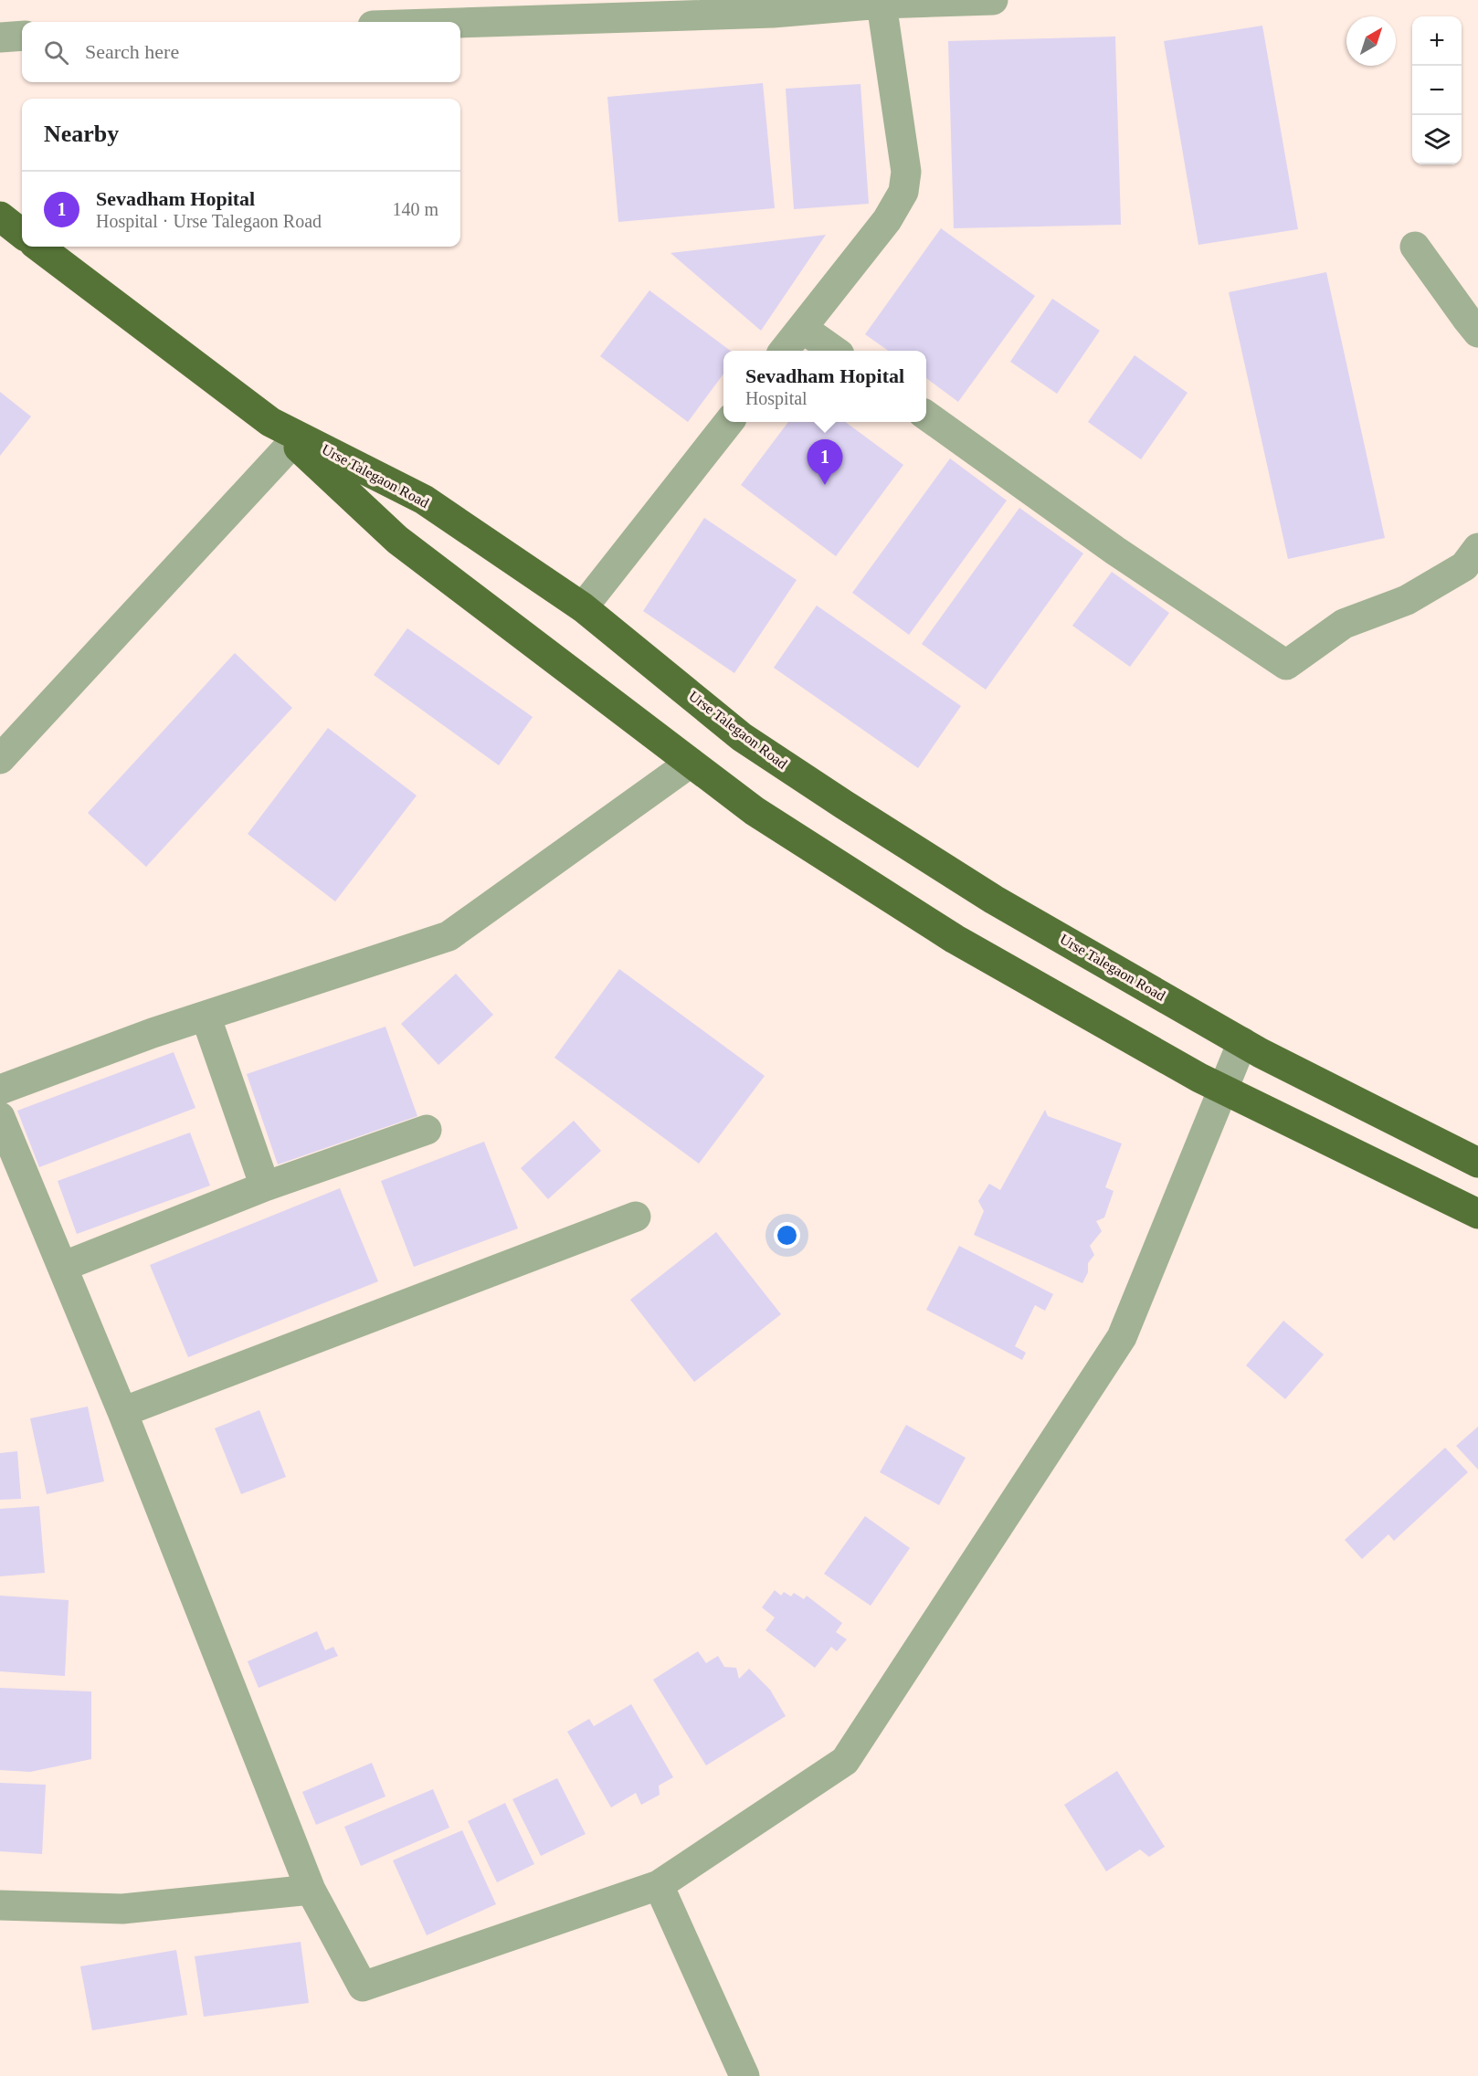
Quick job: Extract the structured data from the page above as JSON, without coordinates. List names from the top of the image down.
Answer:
{
  "streets": {
    "highway": ["Urse Talegaon Road"]
  },
  "north": "top right",
  "page": {
    "map_buttons": ["+", "−"],
    "search": "Search here",
    "heading": "Nearby",
    "list": [
      {
        "mark": "1",
        "name": "Sevadham Hopital",
        "note": "Hospital · Urse Talegaon Road",
        "value": "140 m"
      }
    ],
    "popup": ["Sevadham Hopital", "Hospital"],
    "pins": "1"
  }
}
